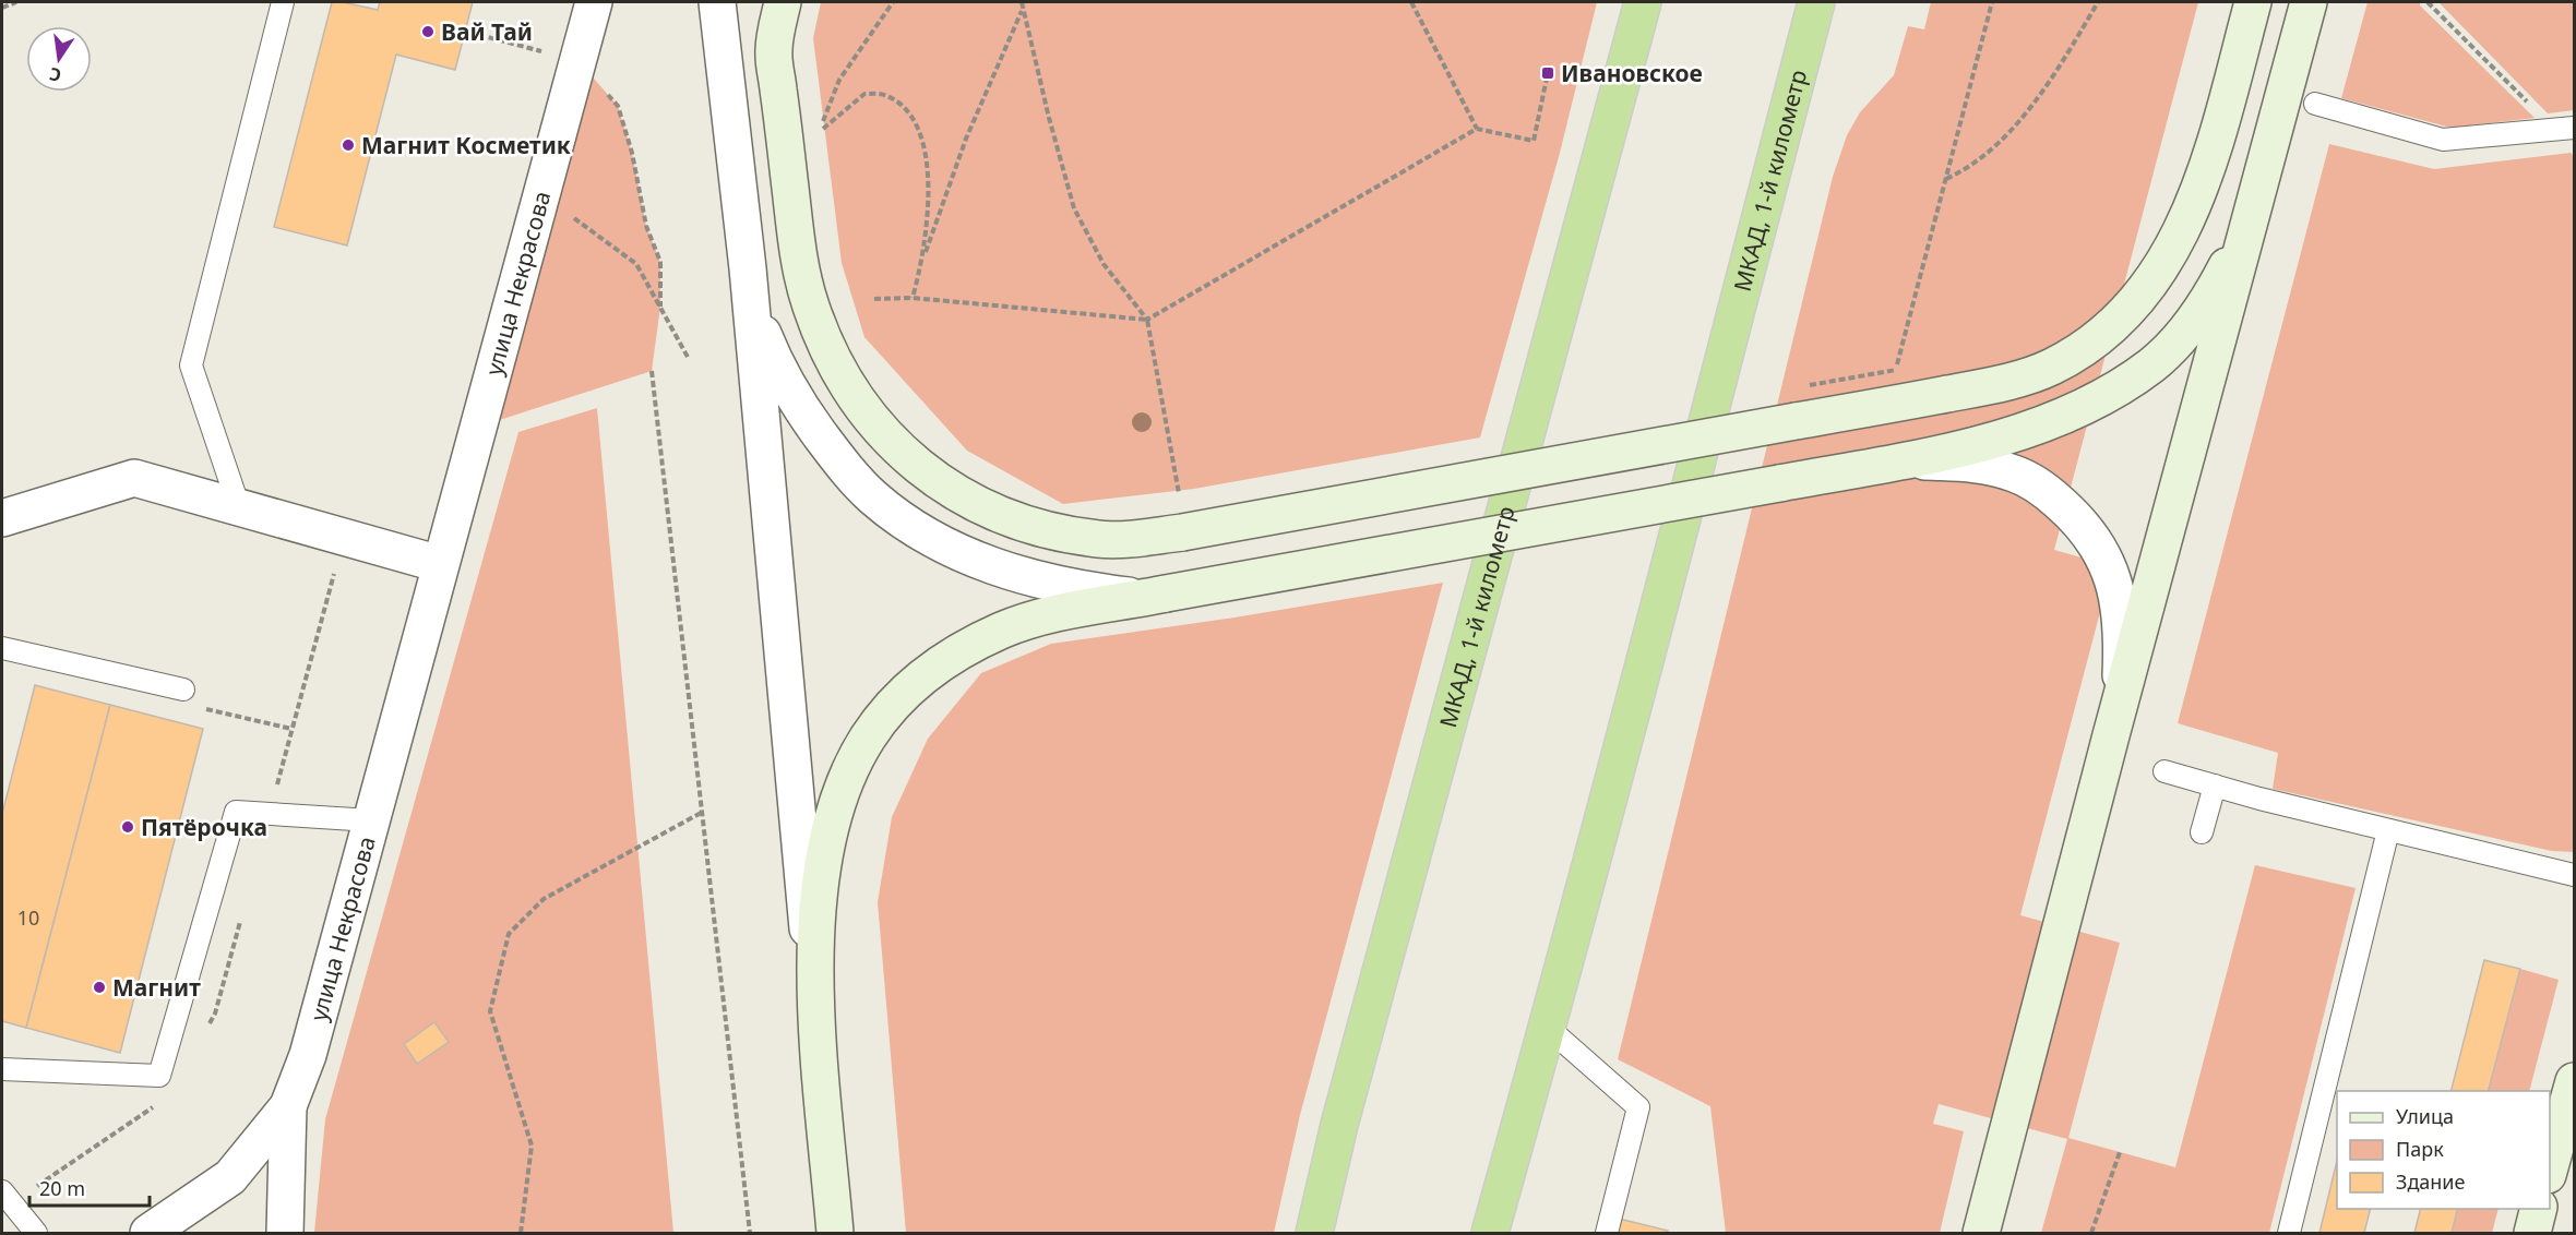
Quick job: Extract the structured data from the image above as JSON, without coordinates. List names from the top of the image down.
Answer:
{
  "streets": {
    "highway": ["МКАД, 1-й километр"],
    "street": ["улица Некрасова"]
  },
  "places": {
    "other": [
      "Вай Тай",
      "Магнит Косметик",
      "Пятёрочка",
      "Магнит"
    ],
    "transit": ["Ивановское"]
  },
  "house_numbers": ["10"],
  "legend": ["Улица", "Парк", "Здание"],
  "scale_bar": "20 m",
  "north": "bottom"
}
